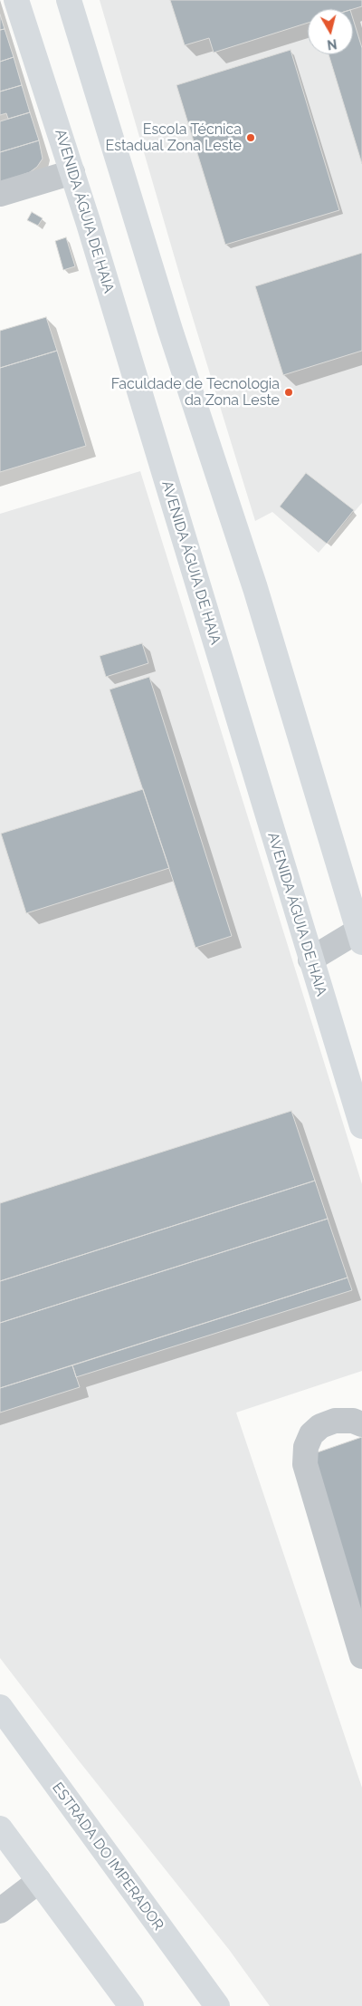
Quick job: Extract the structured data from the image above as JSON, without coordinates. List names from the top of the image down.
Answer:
{
  "streets": {
    "main road": ["AVENIDA ÁGUIA DE HAIA", "ESTRADA DO IMPERADOR"]
  },
  "places": ["Escola Técnica Estadual Zona Leste", "Faculdade de Tecnologia da Zona Leste"],
  "north": "bottom"
}
